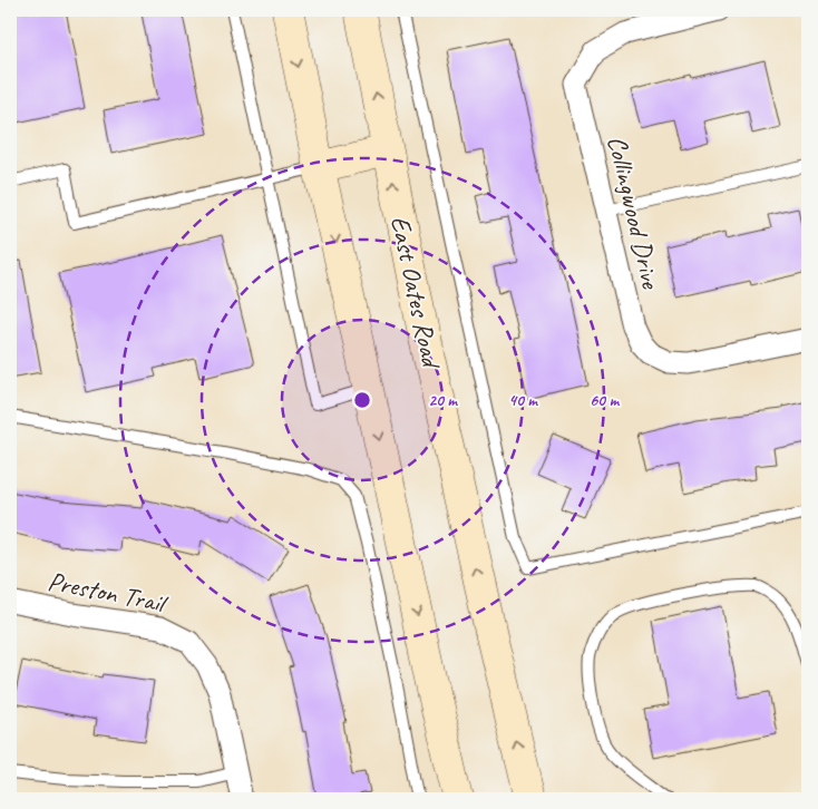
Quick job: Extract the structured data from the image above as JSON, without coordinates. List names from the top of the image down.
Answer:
{
  "streets": {
    "main road": ["East Oates Road"],
    "street": ["Collingwood Drive", "Preston Trail"]
  },
  "rings": ["20 m", "40 m", "60 m"]
}
